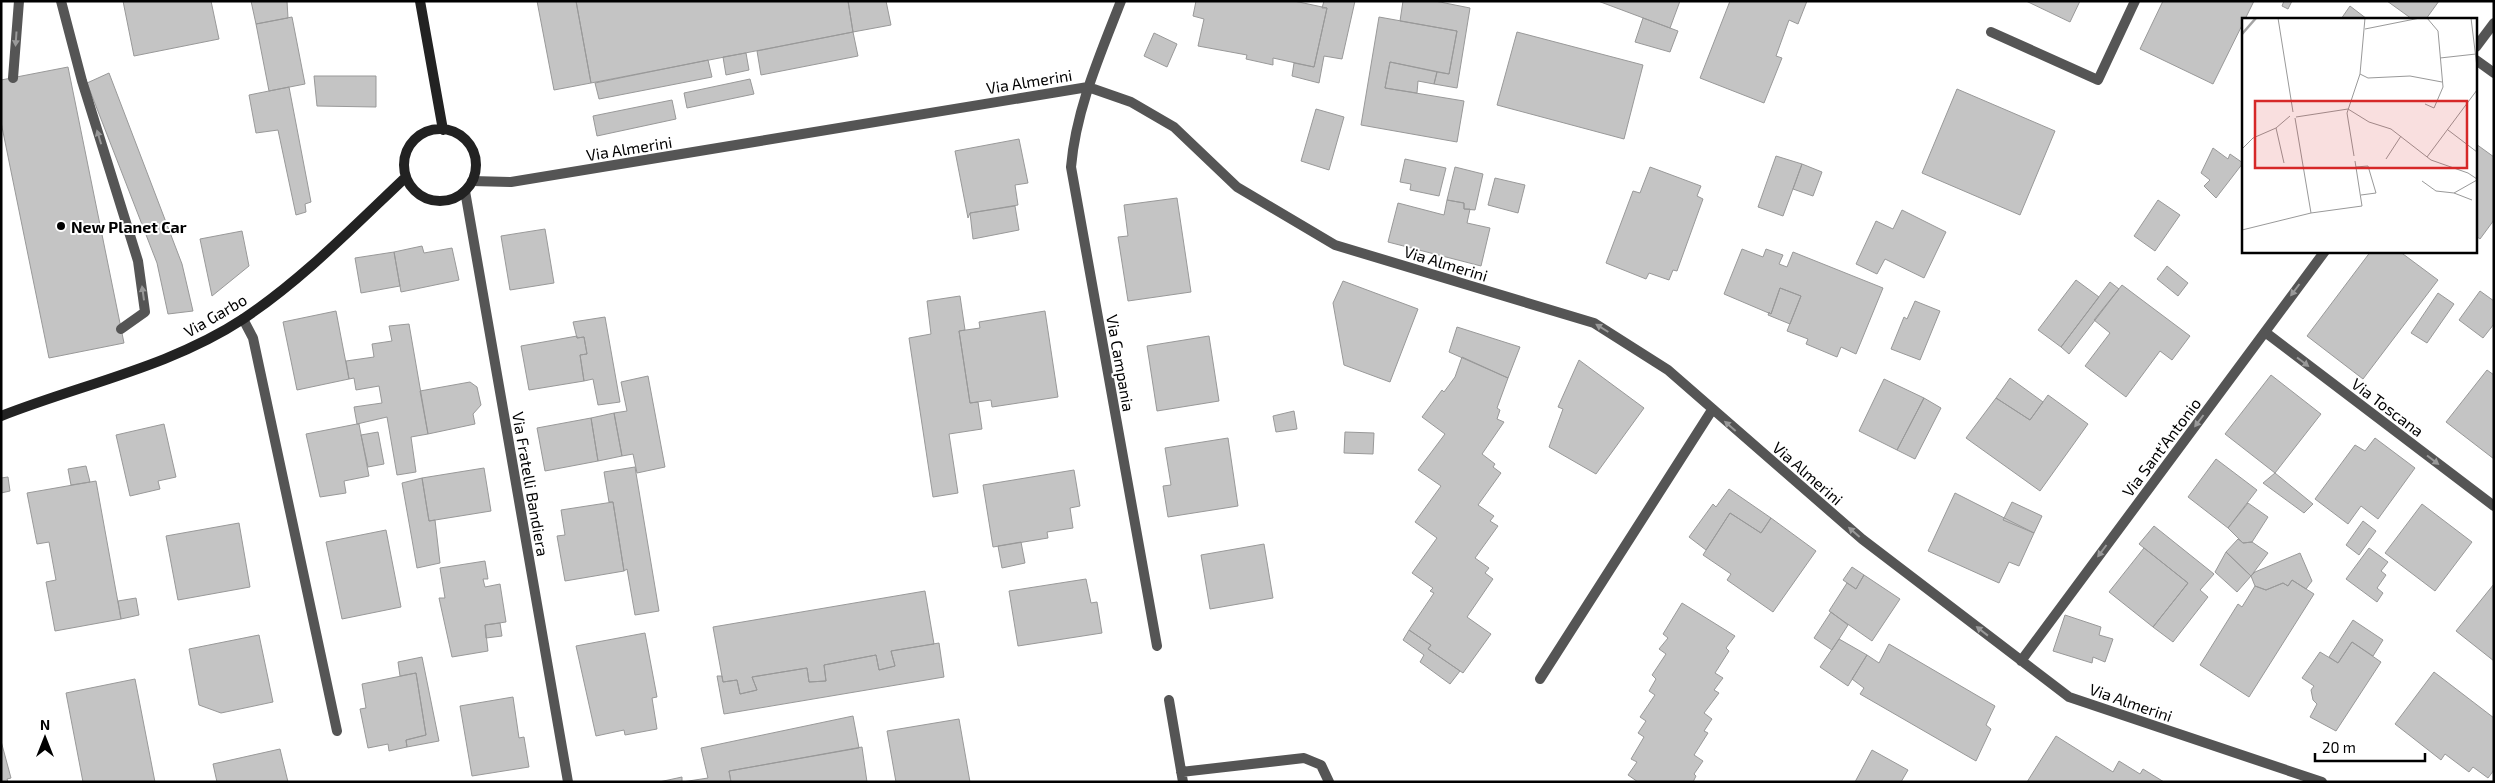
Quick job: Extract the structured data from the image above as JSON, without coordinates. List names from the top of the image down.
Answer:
{
  "streets": {
    "street": [
      "Via Almerini",
      "Via Garbo",
      "Via Campania",
      "Via Toscana",
      "Via Sant'Antonio",
      "Via Fratelli Bandiera"
    ]
  },
  "crossings": [
    ["Via Almerini", "Via Garbo"],
    ["Via Almerini", "Via Campania"],
    ["Via Almerini", "Via Sant'Antonio"],
    ["Via Almerini", "Via Fratelli Bandiera"],
    ["Via Garbo", "Via Fratelli Bandiera"],
    ["Via Toscana", "Via Sant'Antonio"]
  ],
  "one_way": ["Via Almerini", "Via Toscana", "Via Sant'Antonio"],
  "places": ["New Planet Car"],
  "scale_bar": "20 m",
  "north": "top"
}
